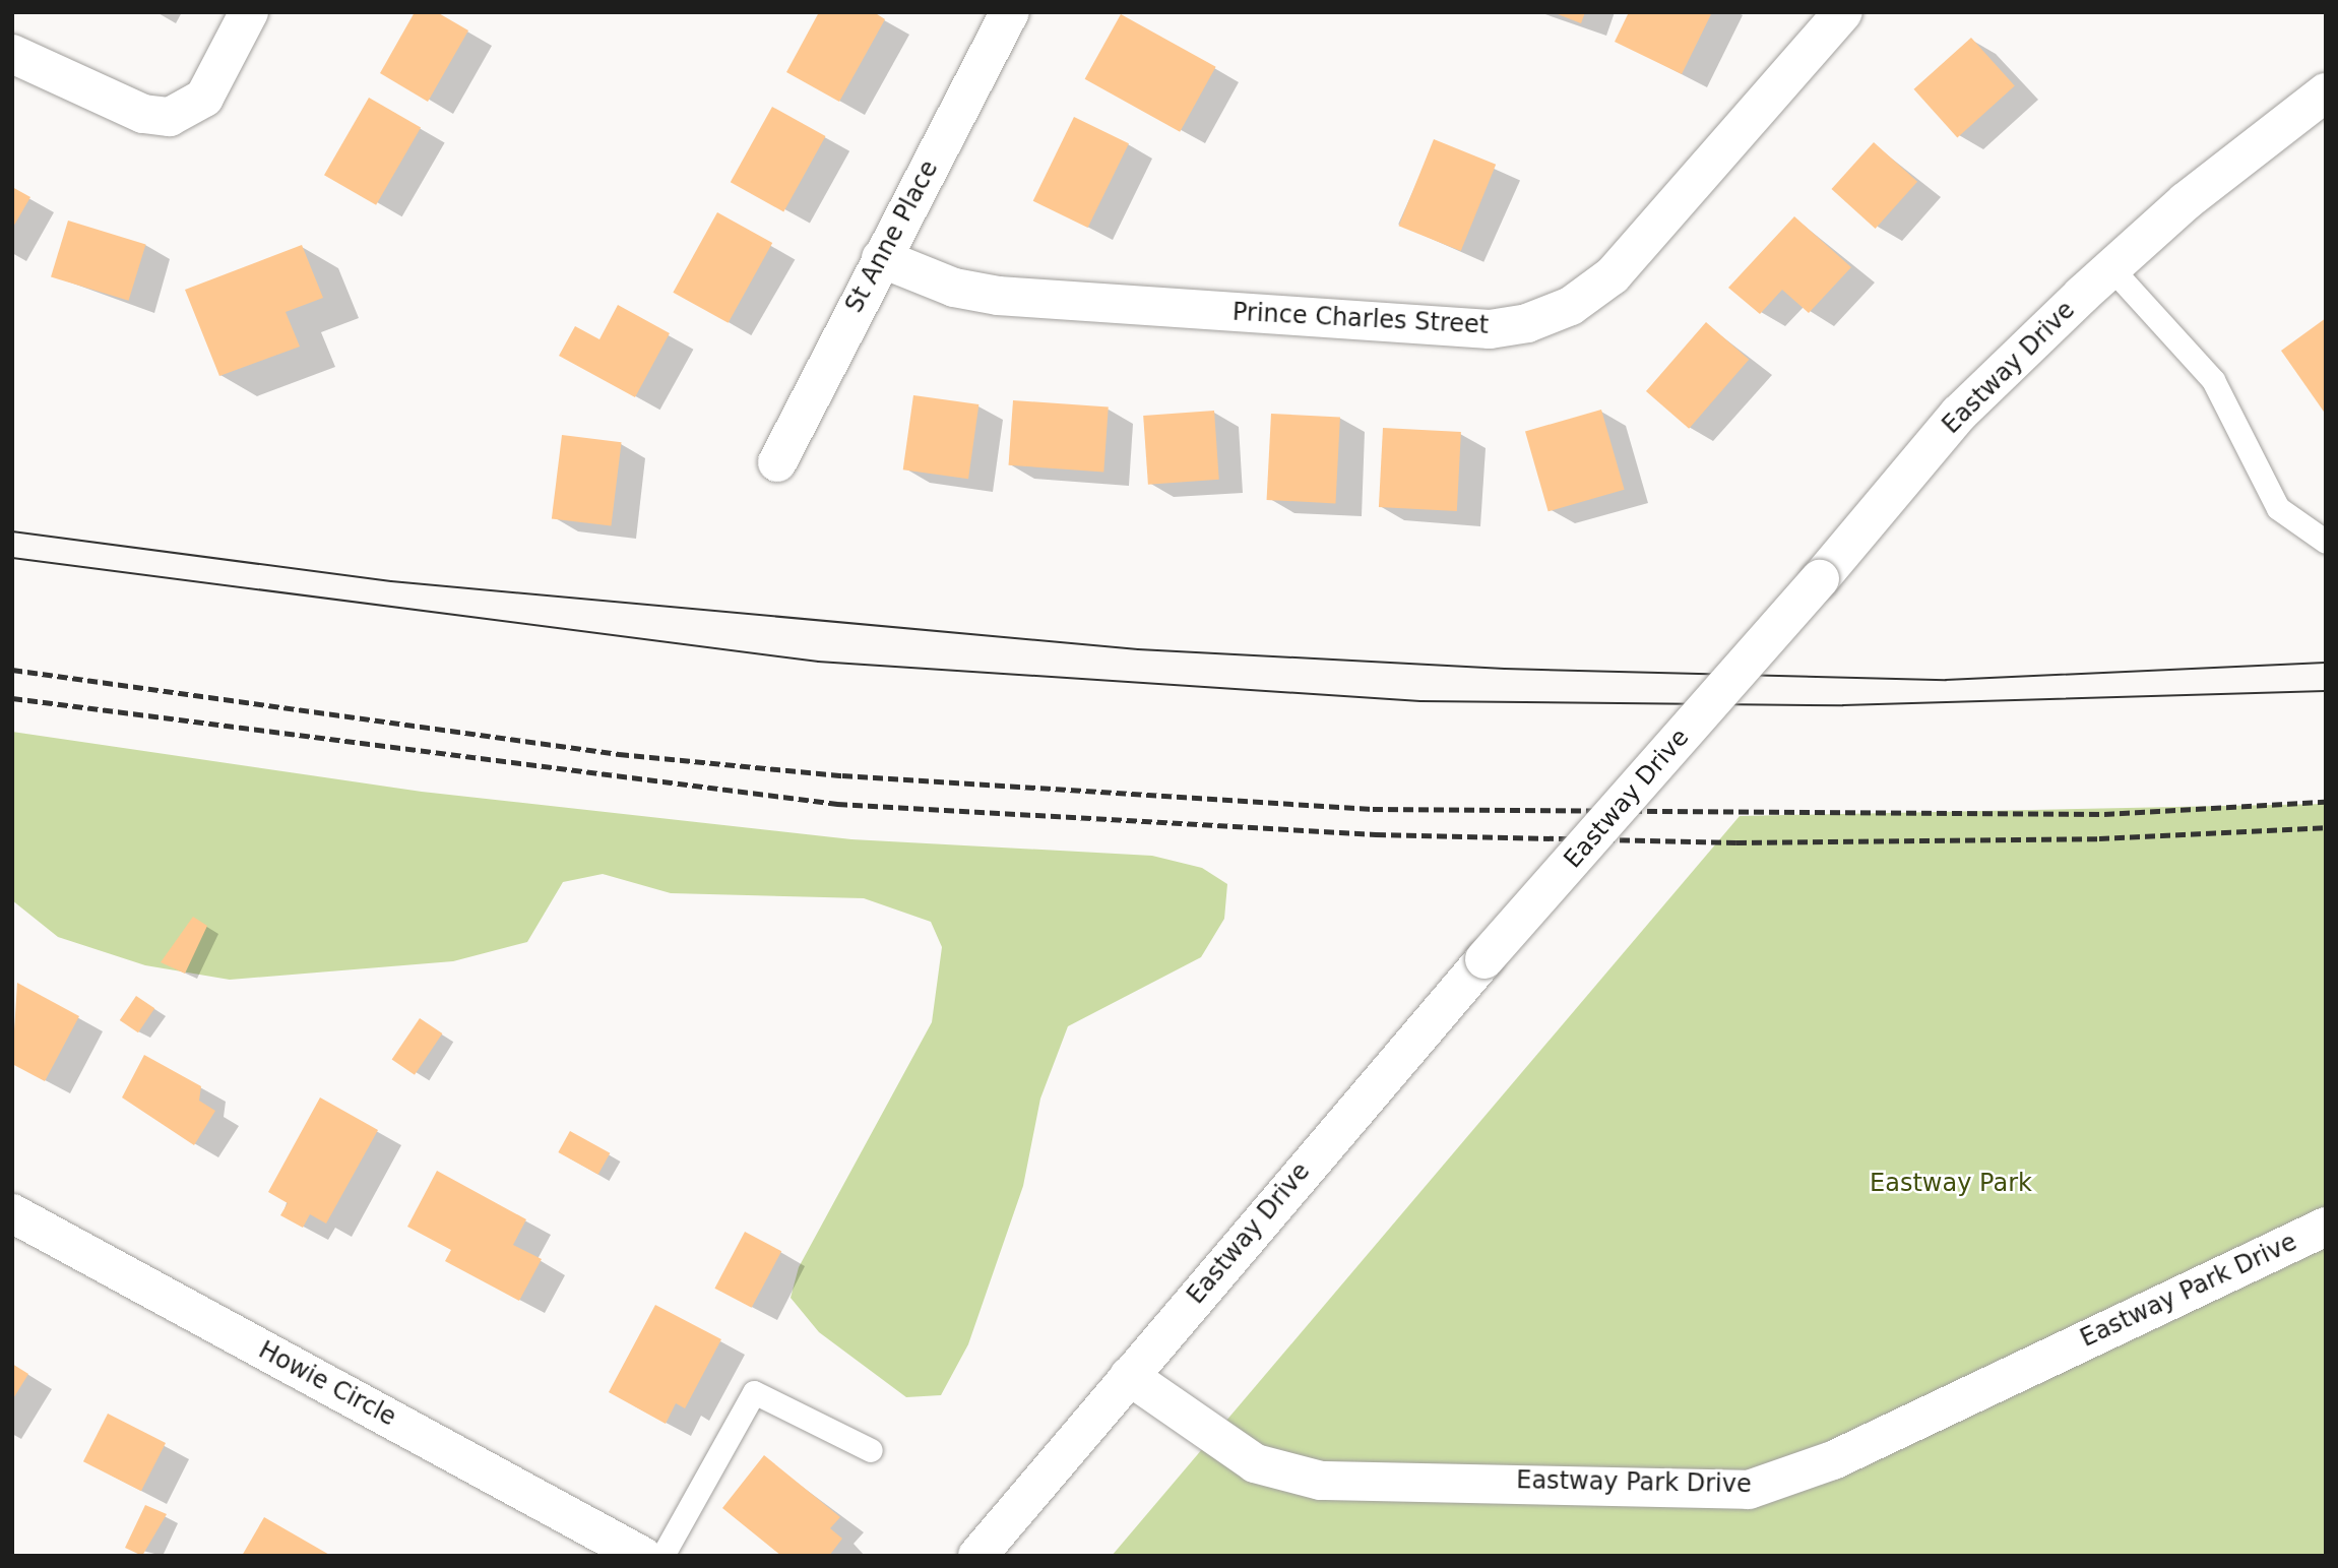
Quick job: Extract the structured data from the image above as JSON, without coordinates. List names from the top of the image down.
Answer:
{
  "streets": {
    "street": [
      "St Anne Place",
      "Prince Charles Street",
      "Eastway Drive",
      "Eastway Park Drive",
      "Howie Circle"
    ]
  },
  "crossings": [
    ["St Anne Place", "Prince Charles Street"],
    ["Eastway Drive", "Eastway Park Drive"]
  ],
  "parks": ["Eastway Park"]
}
